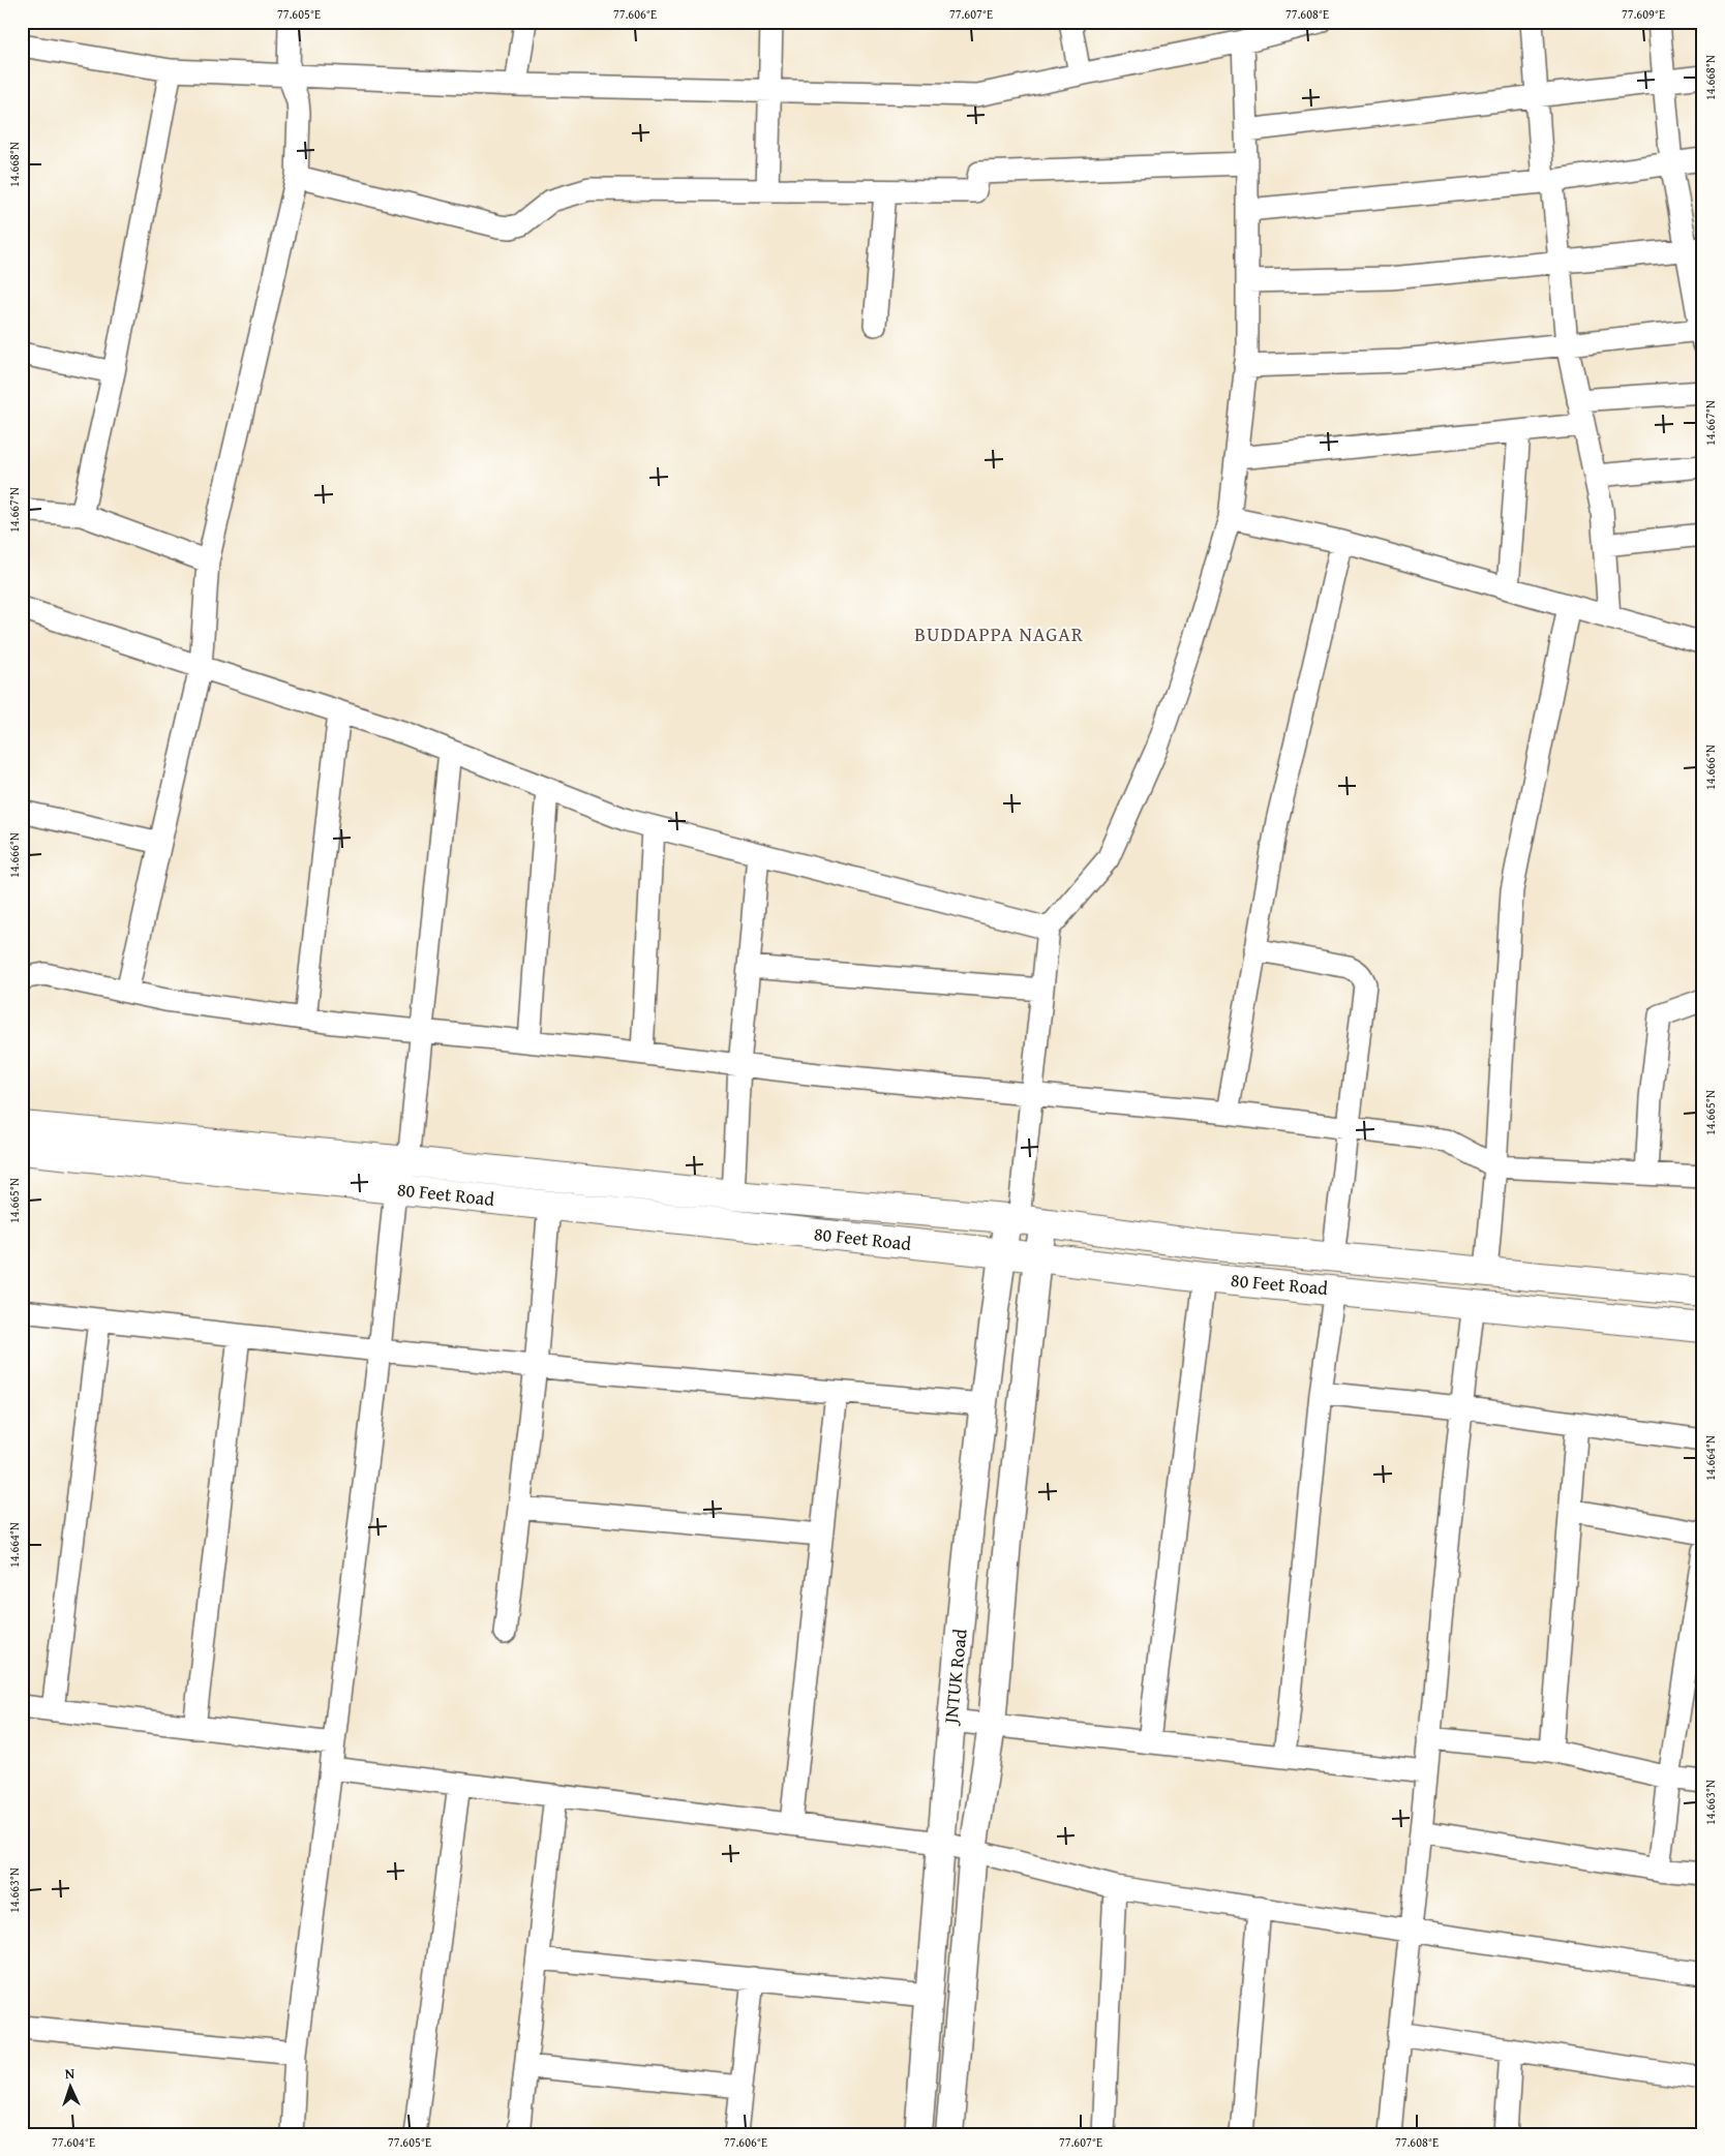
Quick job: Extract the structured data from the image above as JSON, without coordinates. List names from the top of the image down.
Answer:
{
  "streets": {
    "main road": ["80 Feet Road"],
    "street": ["JNTUK Road"]
  },
  "crossings": [
    ["80 Feet Road", "JNTUK Road"]
  ],
  "districts": ["BUDDAPPA NAGAR"],
  "north": "top",
  "coordinates": [
    "77.605°E",
    "77.606°E",
    "77.607°E",
    "77.608°E",
    "77.609°E",
    "14.668°N",
    "14.667°N",
    "14.666°N",
    "14.665°N",
    "14.664°N",
    "14.663°N",
    "77.604°E"
  ]
}
